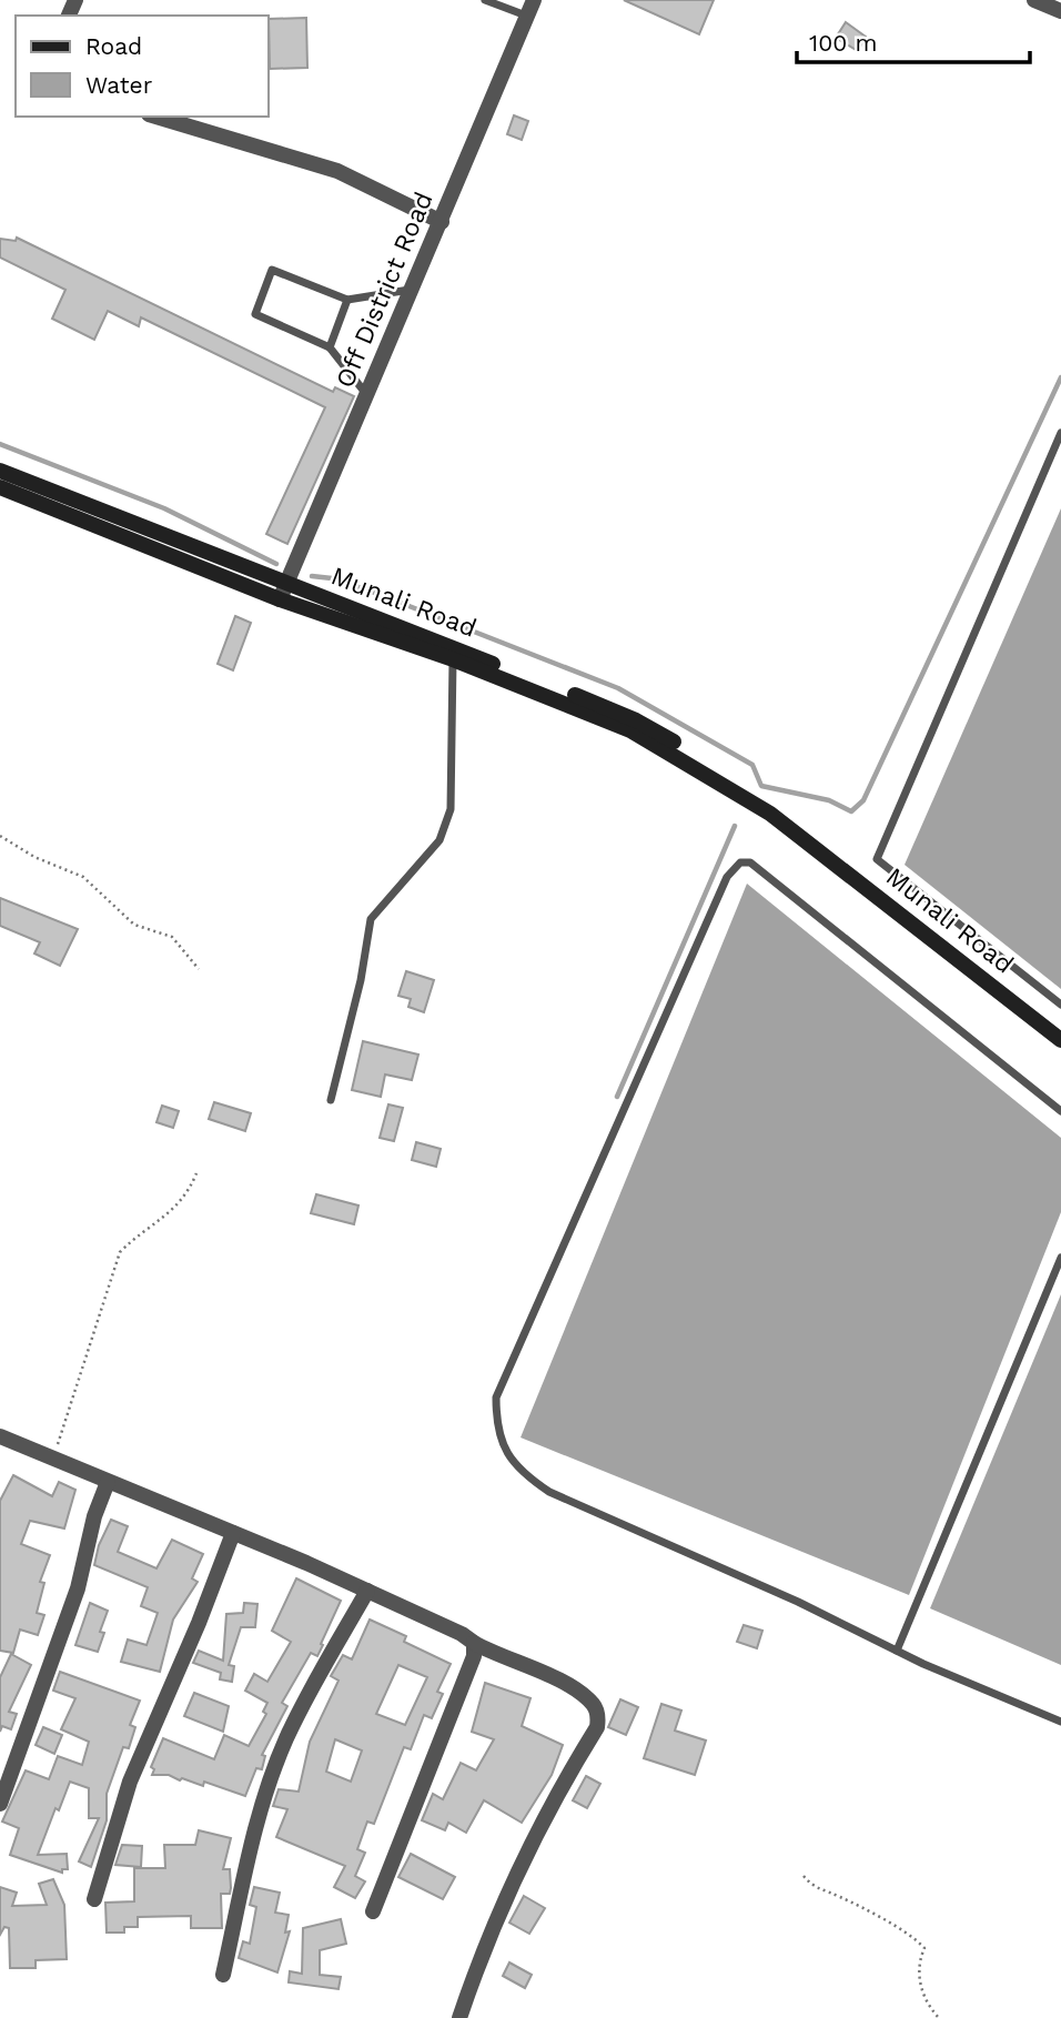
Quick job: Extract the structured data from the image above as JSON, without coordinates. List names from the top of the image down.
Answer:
{
  "streets": {
    "main road": ["Munali Road"],
    "street": ["Off District Road"]
  },
  "crossings": [
    ["Off District Road", "Munali Road"]
  ],
  "legend": ["Road", "Water"],
  "scale_bar": "100 m"
}
